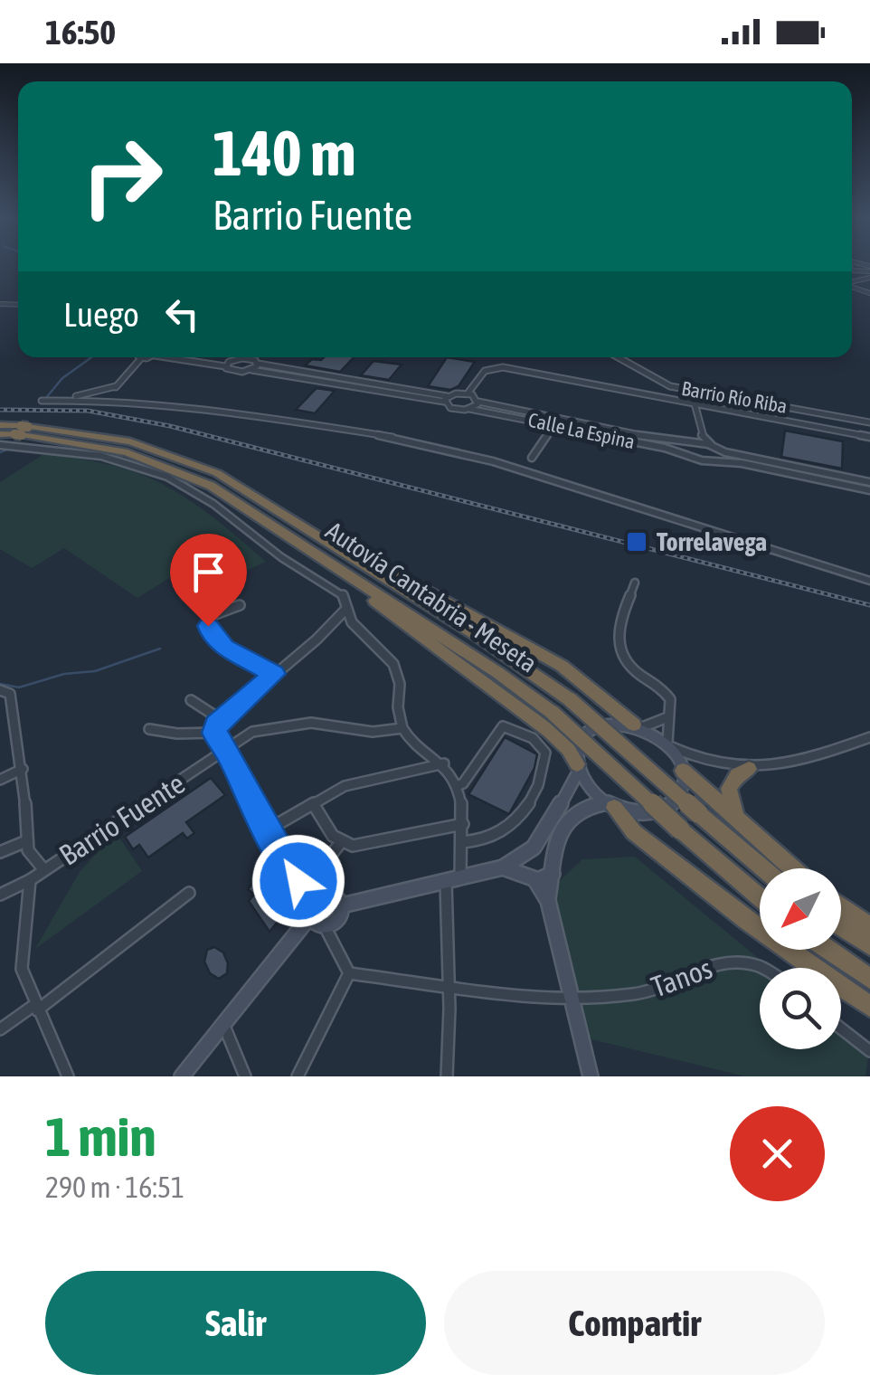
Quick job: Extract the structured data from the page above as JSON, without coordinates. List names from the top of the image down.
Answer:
{
  "streets": {
    "highway": ["Autovía Cantabria - Meseta"],
    "street": [
      "Barrio Río Riba",
      "Calle La Espina",
      "Barrio Fuente",
      "Tanos"
    ]
  },
  "places": {
    "transit": ["Torrelavega"]
  },
  "north": "bottom left",
  "page": {
    "status": "16:50",
    "turn": ["140 m", "Barrio Fuente"],
    "then": "Luego",
    "heading": ["1 min", "290 m · 16:51"],
    "buttons": ["Salir", "Compartir"]
  }
}
